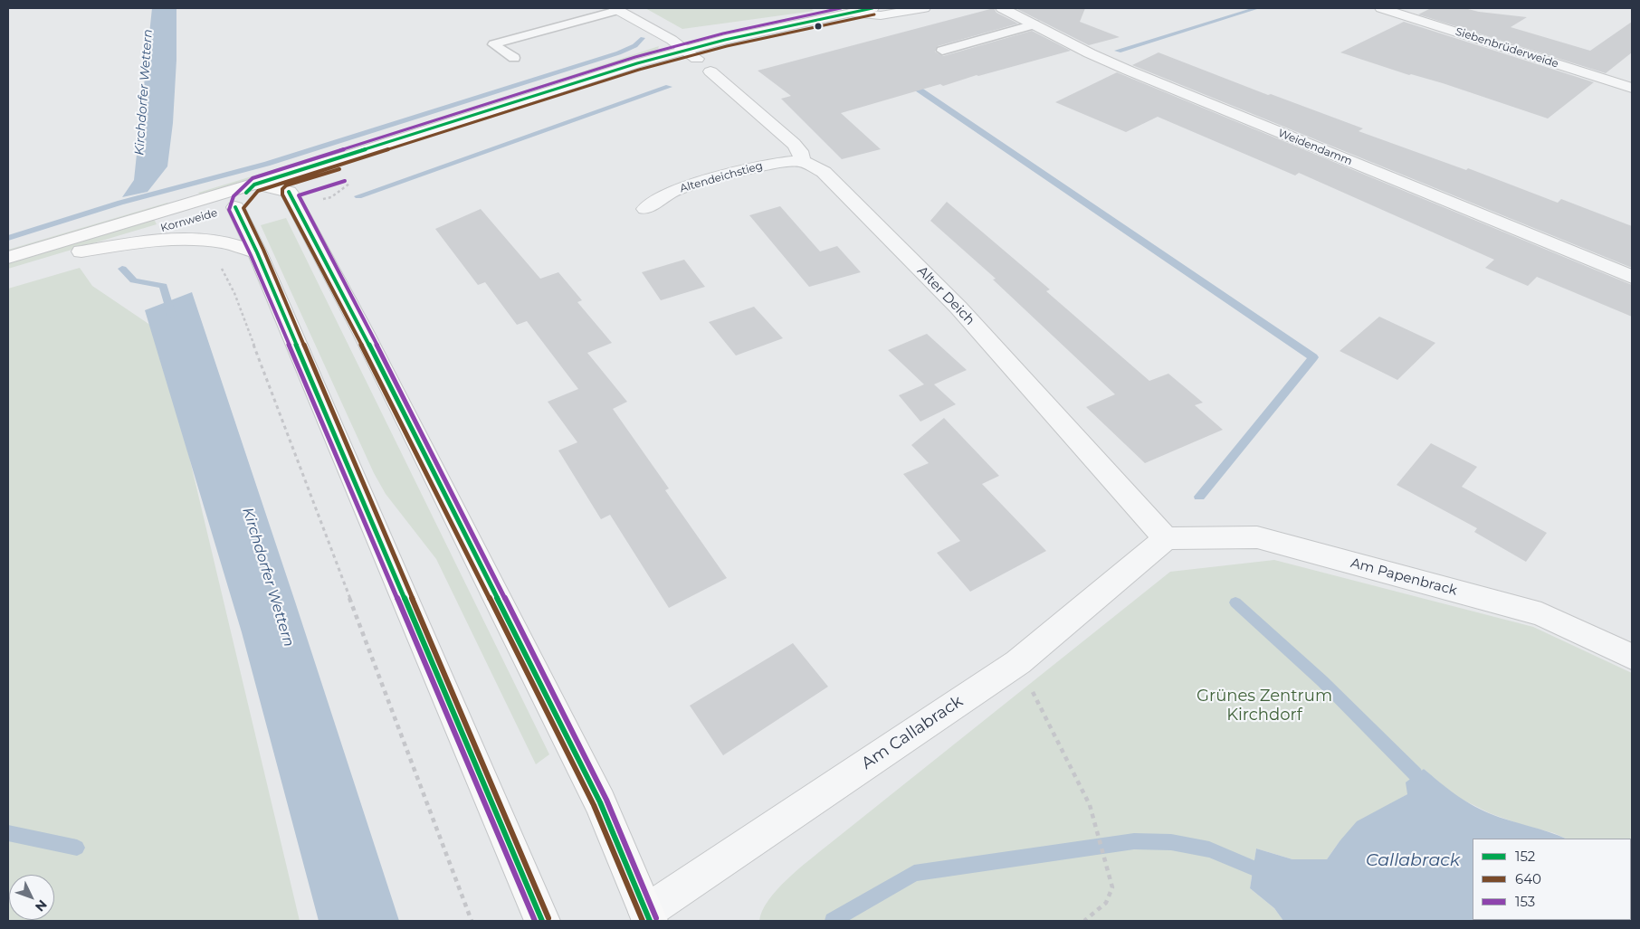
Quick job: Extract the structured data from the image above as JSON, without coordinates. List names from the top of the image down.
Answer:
{
  "streets": {
    "main road": ["Kornweide"],
    "street": [
      "Siebenbrüderweide",
      "Weidendamm",
      "Altendeichstieg",
      "Alter Deich",
      "Am Papenbrack",
      "Am Callabrack"
    ]
  },
  "crossings": [
    ["Altendeichstieg", "Alter Deich"],
    ["Alter Deich", "Am Papenbrack"],
    ["Alter Deich", "Am Callabrack"],
    ["Am Papenbrack", "Am Callabrack"]
  ],
  "water": ["Kirchdorfer Wettern", "Callabrack"],
  "parks": ["Grünes Zentrum Kirchdorf"],
  "lines": ["transit line 152", "transit line 153", "transit line 640"],
  "legend": ["152", "640", "153"],
  "north": "bottom right"
}
